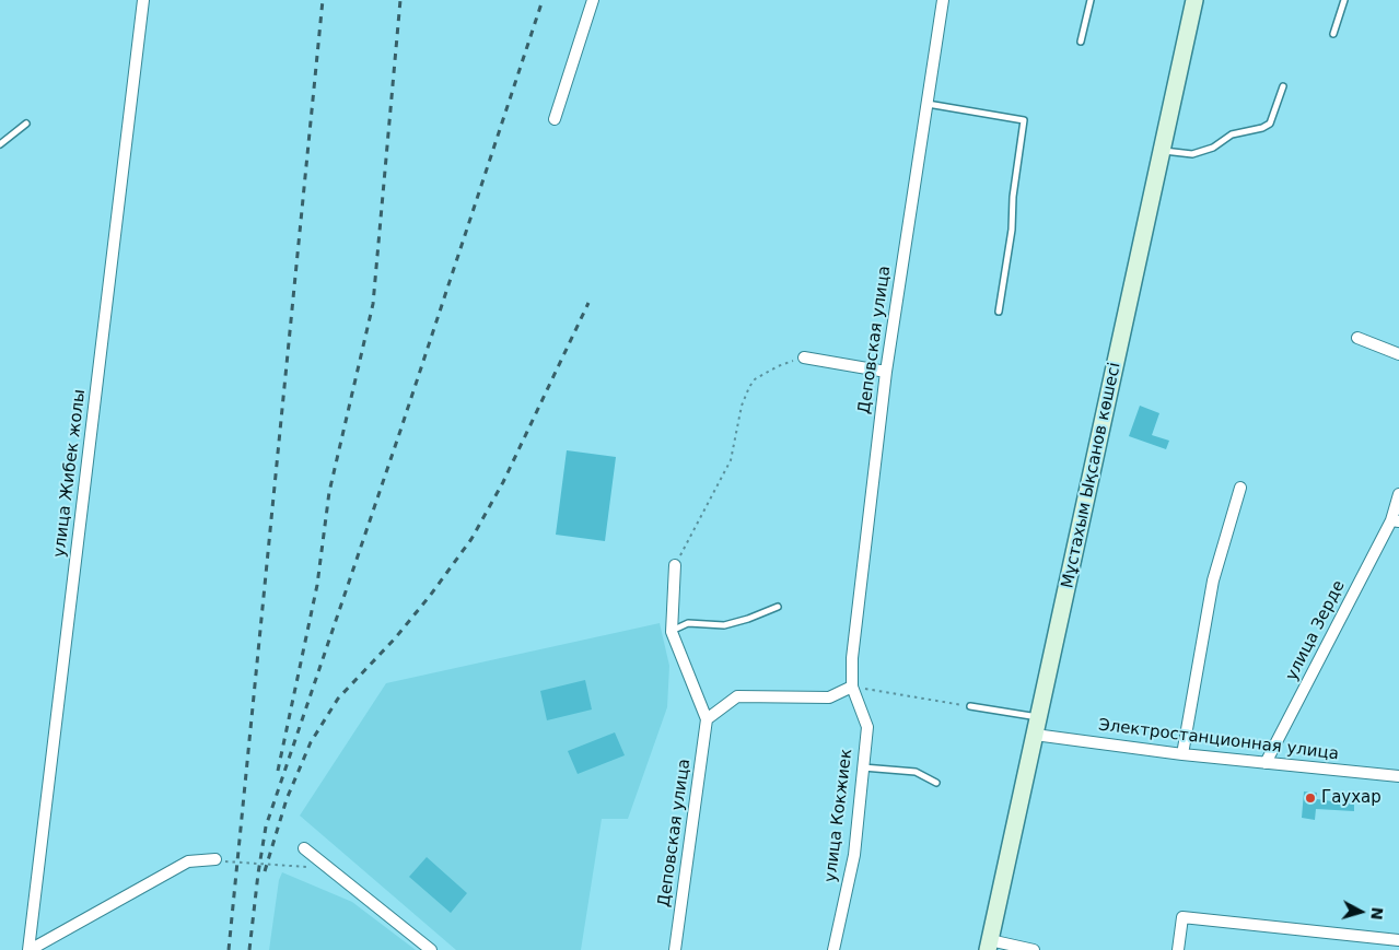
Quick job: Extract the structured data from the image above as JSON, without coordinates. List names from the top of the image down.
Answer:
{
  "streets": {
    "main road": ["Мұстахым Ықсанов көшесі"],
    "street": [
      "Деповская улица",
      "улица Жибек жолы",
      "улица Зерде",
      "Электростанционная улица",
      "улица Кокжиек"
    ]
  },
  "crossings": [
    ["Деповская улица", "улица Кокжиек"],
    ["Мұстахым Ықсанов көшесі", "Электростанционная улица"],
    ["улица Зерде", "Электростанционная улица"]
  ],
  "places": ["Гаухар"],
  "north": "right"
}
